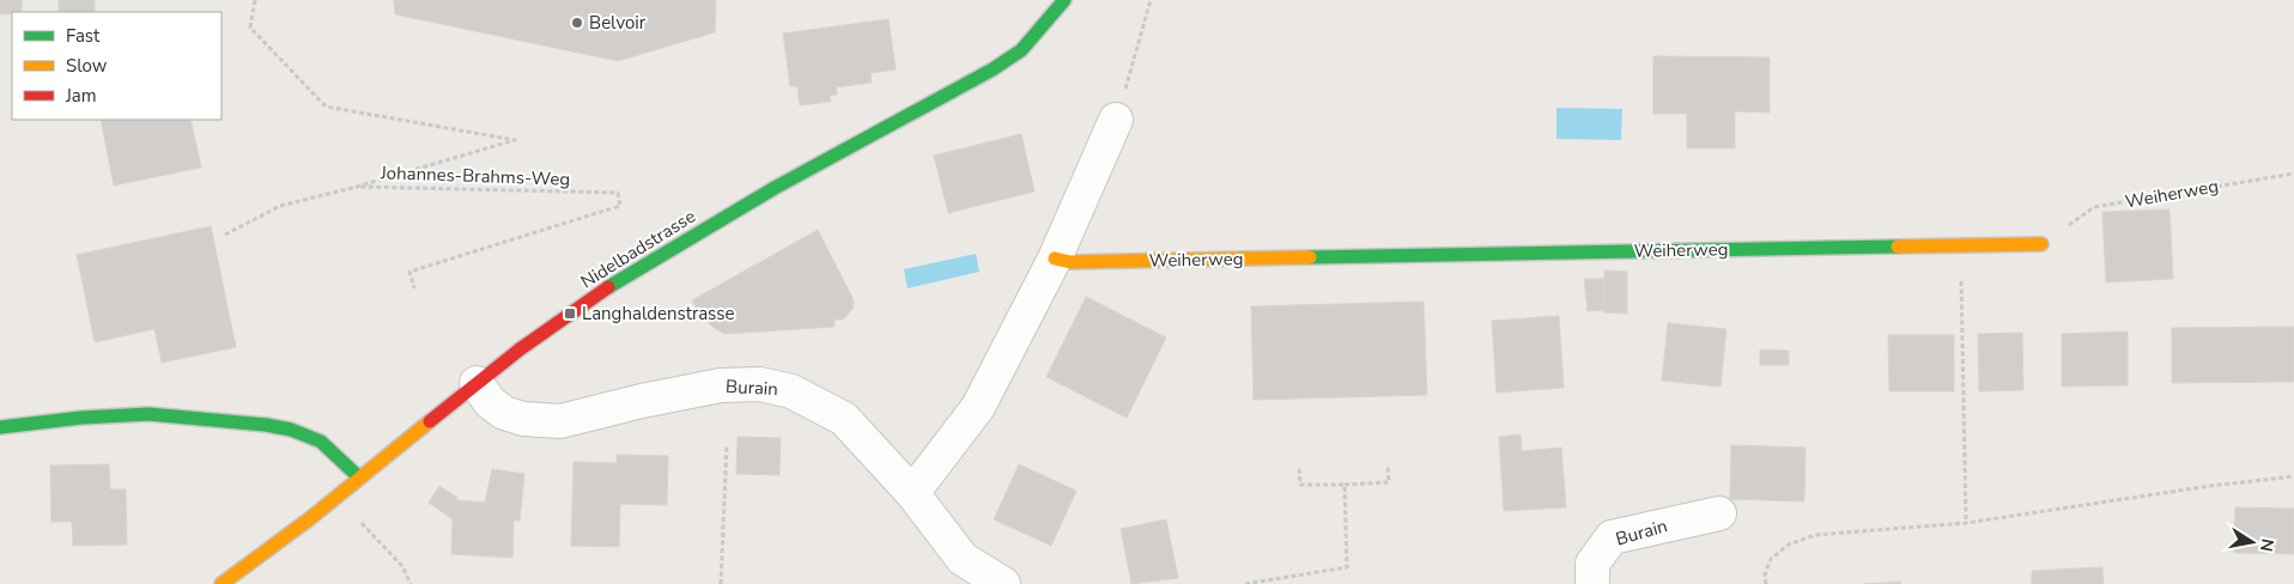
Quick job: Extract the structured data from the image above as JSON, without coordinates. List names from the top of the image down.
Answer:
{
  "streets": {
    "street": ["Weiherweg", "Nidelbadstrasse", "Burain"],
    "path": ["Johannes-Brahms-Weg"]
  },
  "crossings": [
    ["Nidelbadstrasse", "Burain"]
  ],
  "places": {
    "other": ["Belvoir"],
    "transit": ["Langhaldenstrasse"]
  },
  "legend": ["Fast", "Slow", "Jam"],
  "north": "right"
}
